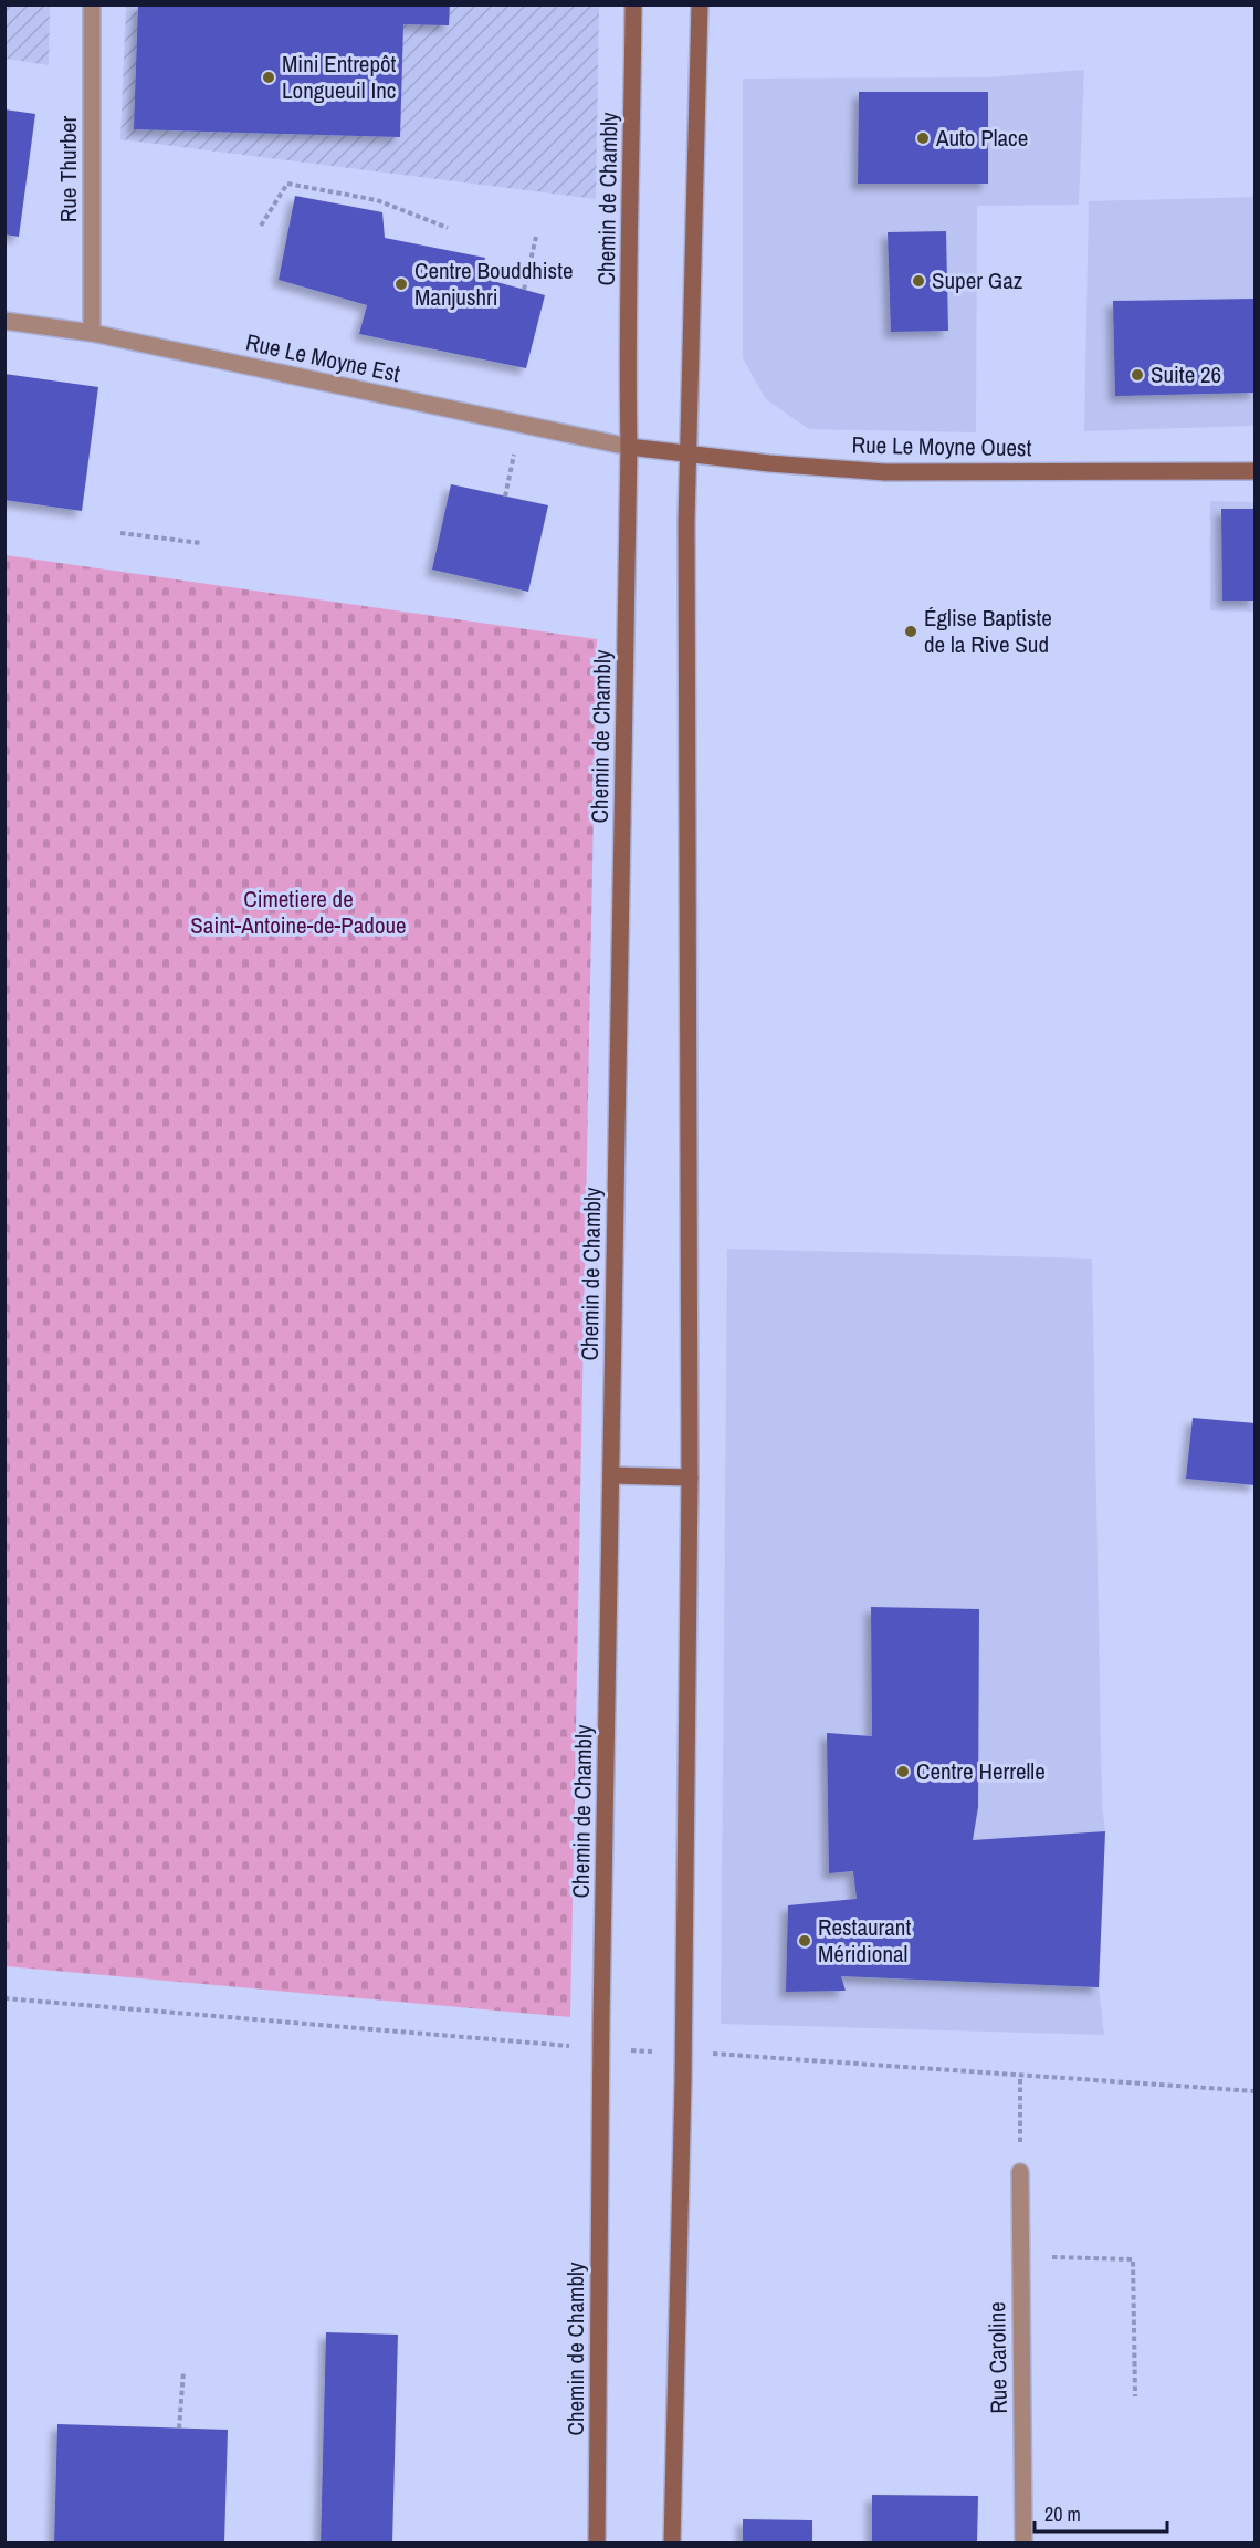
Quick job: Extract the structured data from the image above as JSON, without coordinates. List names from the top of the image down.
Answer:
{
  "streets": {
    "main road": ["Chemin de Chambly", "Rue Le Moyne Ouest"],
    "street": ["Rue Thurber", "Rue Le Moyne Est", "Rue Caroline"]
  },
  "crossings": [
    ["Rue Thurber", "Rue Le Moyne Est"],
    ["Chemin de Chambly", "Rue Le Moyne Est"],
    ["Chemin de Chambly", "Rue Le Moyne Ouest"],
    ["Rue Le Moyne Est", "Rue Le Moyne Ouest"]
  ],
  "parks": ["Cimetiere de Saint-Antoine-de-Padoue"],
  "places": [
    "Mini Entrepôt Longueuil Inc",
    "Auto Place",
    "Super Gaz",
    "Centre Bouddhiste Manjushri",
    "Suite 26",
    "Église Baptiste de la Rive Sud",
    "Centre Herrelle",
    "Restaurant Méridional"
  ],
  "scale_bar": "20 m"
}
